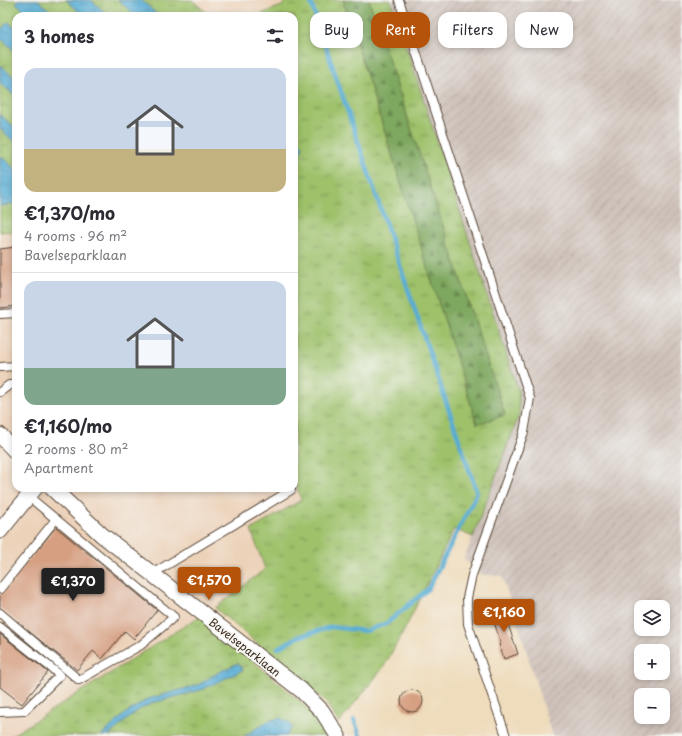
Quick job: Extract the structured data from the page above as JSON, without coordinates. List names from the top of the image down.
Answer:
{
  "streets": {
    "street": ["Bavelseparklaan"]
  },
  "page": {
    "chip": [
      "Buy",
      "Rent",
      "Filters",
      "New"
    ],
    "heading": "3 homes",
    "list": [
      {
        "name": "€1,370/mo",
        "note": "4 rooms · 96 m² · Bavelseparklaan"
      },
      {
        "name": "€1,160/mo",
        "note": "2 rooms · 80 m² · Apartment"
      }
    ],
    "price": ["€1,570", "€1,370", "€1,160"],
    "map_buttons": ["+", "−"]
  }
}
